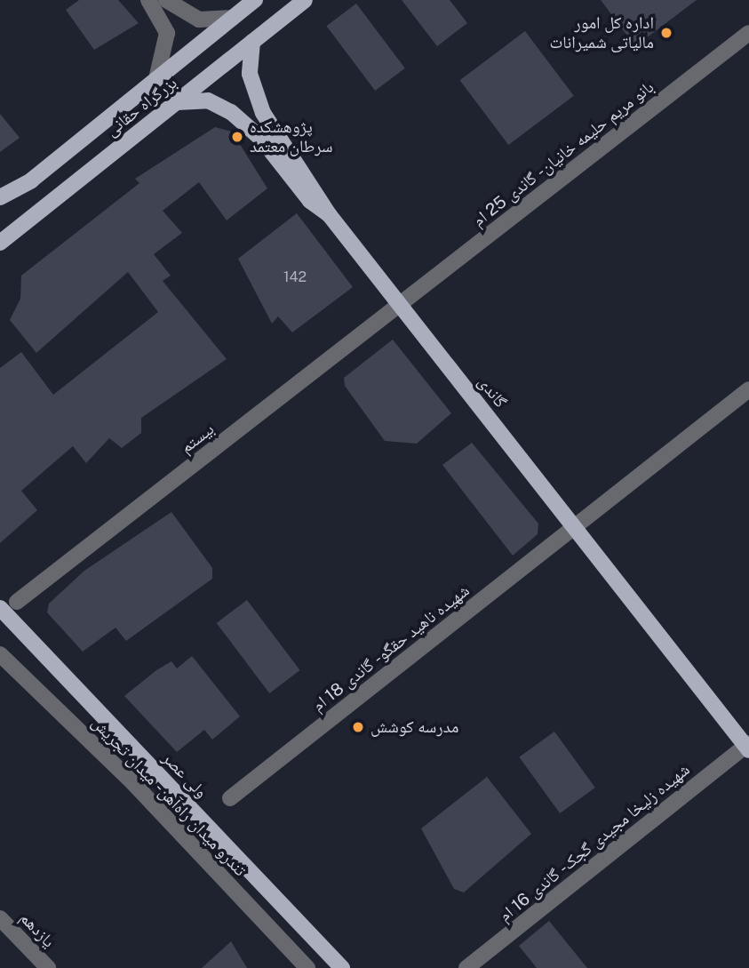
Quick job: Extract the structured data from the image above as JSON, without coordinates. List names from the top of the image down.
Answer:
{
  "streets": {
    "main road": ["بزرگراه حقانی", "گاندی", "ولی عصر"],
    "street": [
      "بانو مریم حلیمه خانیان - گاندی 25 ام",
      "بیستم",
      "شهیده ناهید حقگو - گاندی 18 ام",
      "تندرو میدان راه‌آهن - میدان تجریش",
      "شهیده زلیخا مجیدی گجک - گاندی 16 ام",
      "یازدهم"
    ]
  },
  "crossings": [
    ["بزرگراه حقانی", "گاندی"],
    ["بانو مریم حلیمه خانیان - گاندی 25 ام", "گاندی"],
    ["بانو مریم حلیمه خانیان - گاندی 25 ام", "بیستم"],
    ["گاندی", "بیستم"],
    ["گاندی", "شهیده ناهید حقگو - گاندی 18 ام"],
    ["گاندی", "شهیده زلیخا مجیدی گجک - گاندی 16 ام"]
  ],
  "places": ["اداره کل امور مالیاتی شمیرانات", "پژوهشکده سرطان معتمد", "مدرسه کوشش"],
  "house_numbers": ["142"]
}
